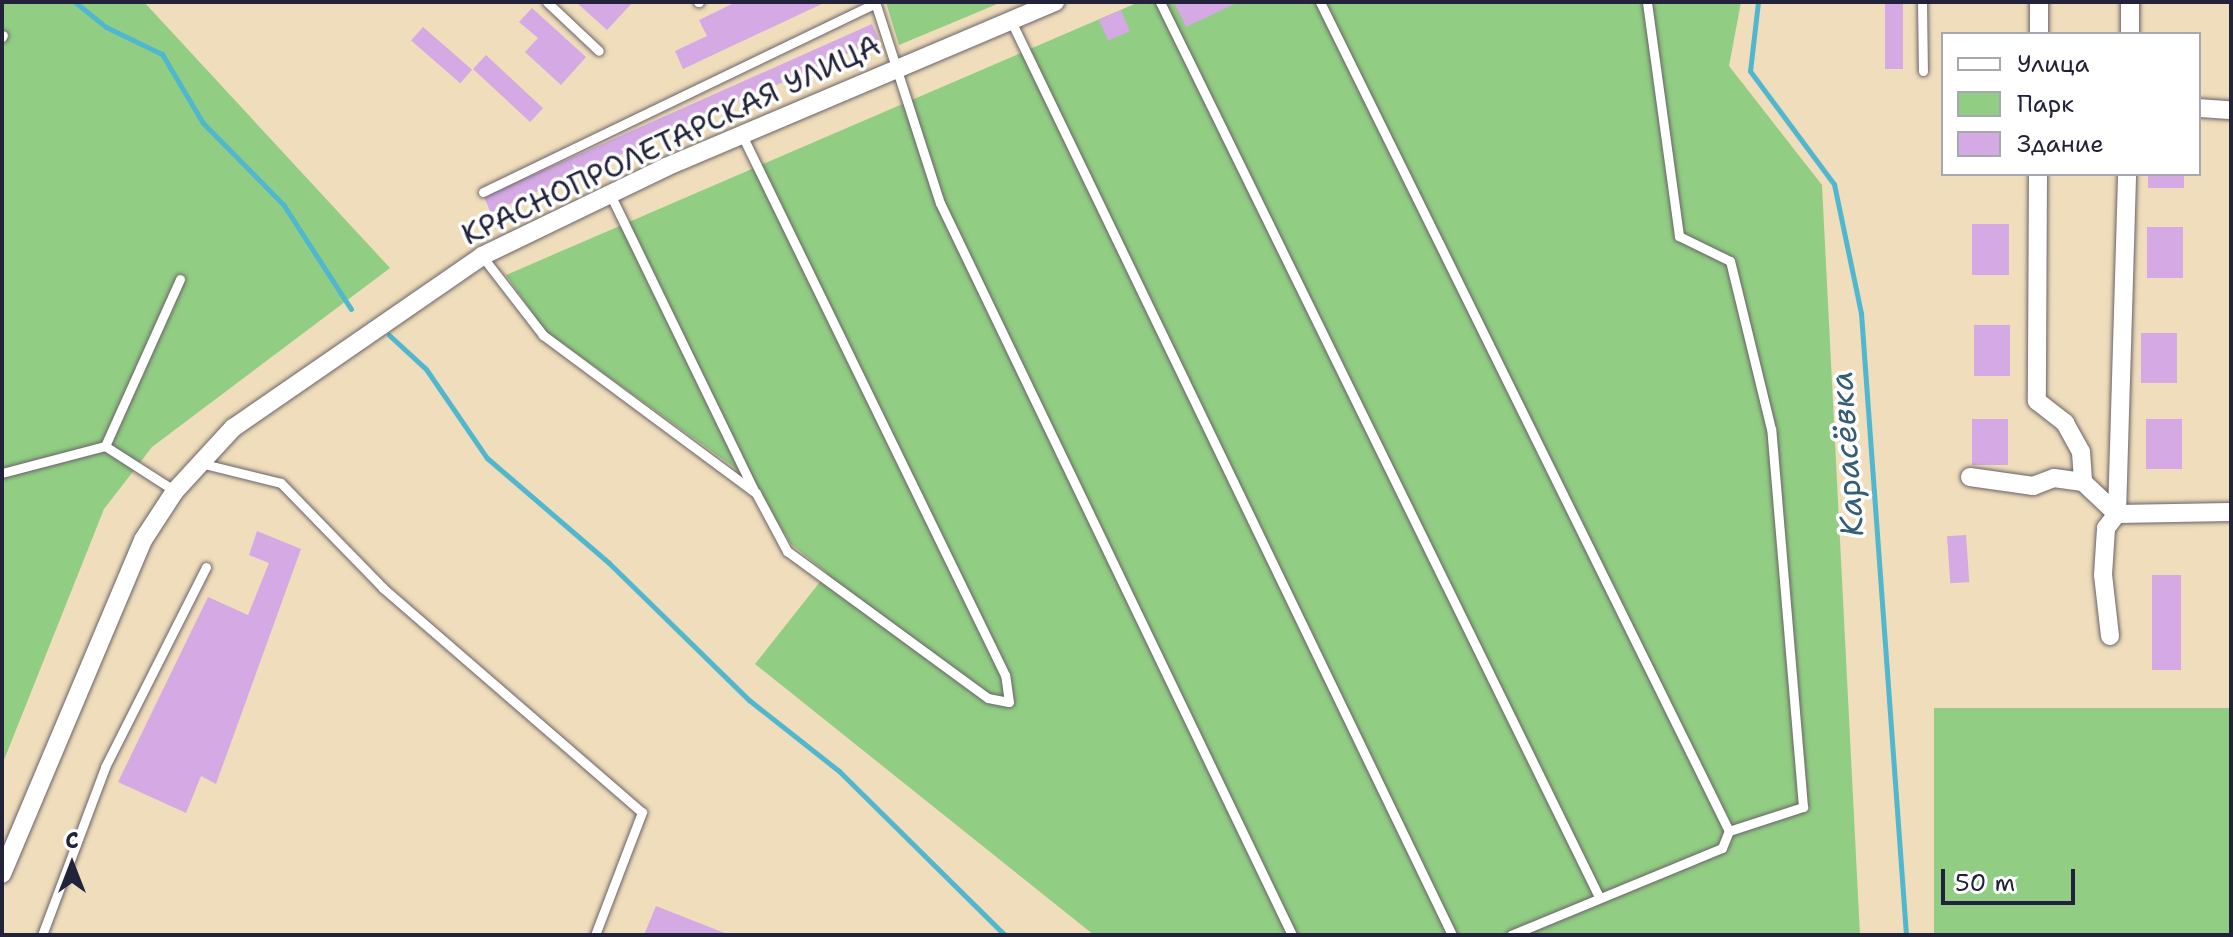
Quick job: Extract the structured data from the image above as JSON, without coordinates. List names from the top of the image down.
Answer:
{
  "streets": {
    "street": ["КРАСНОПРОЛЕТАРСКАЯ УЛИЦА"]
  },
  "water": ["Карасёвка"],
  "legend": ["Улица", "Парк", "Здание"],
  "scale_bar": "50 m",
  "north": "top"
}
